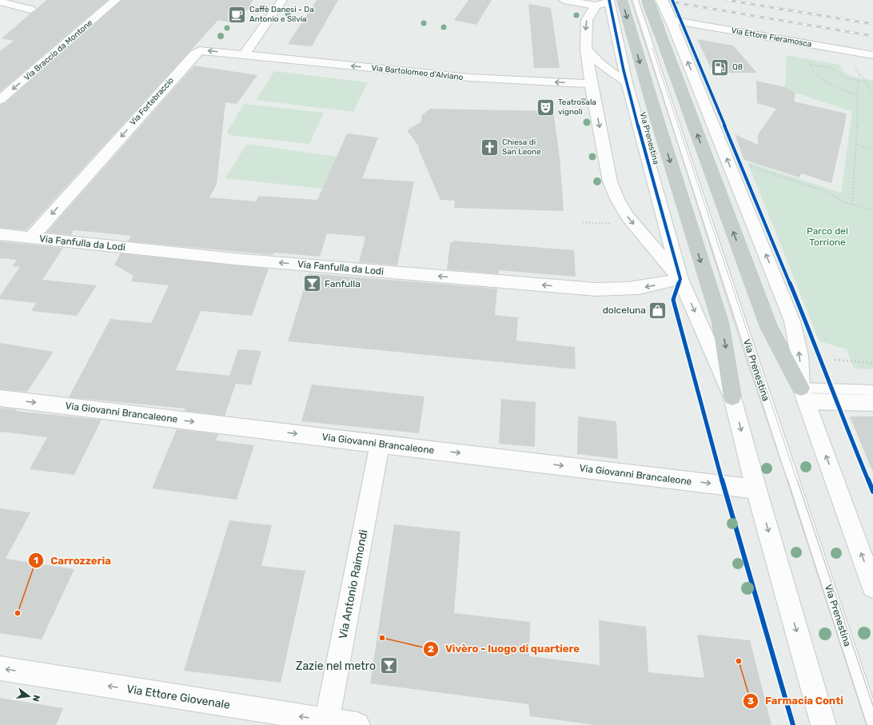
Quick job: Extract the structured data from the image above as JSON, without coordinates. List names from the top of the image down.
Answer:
{
  "streets": {
    "street": [
      "Via Ettore Fieramosca",
      "Via Braccio da Montone",
      "Via Bartolomeo d'Alviano",
      "Via Fortebraccio",
      "Via Prenestina",
      "Via Fanfulla da Lodi",
      "Via Giovanni Brancaleone",
      "Via Antonio Raimondi",
      "Via Ettore Giovenale"
    ]
  },
  "crossings": [
    ["Via Bartolomeo d'Alviano", "Via Fortebraccio"],
    ["Via Bartolomeo d'Alviano", "Via Prenestina"],
    ["Via Fortebraccio", "Via Fanfulla da Lodi"],
    ["Via Prenestina", "Via Fanfulla da Lodi"],
    ["Via Prenestina", "Via Giovanni Brancaleone"],
    ["Via Giovanni Brancaleone", "Via Antonio Raimondi"],
    ["Via Antonio Raimondi", "Via Ettore Giovenale"]
  ],
  "one_way": [
    "Via Braccio da Montone",
    "Via Bartolomeo d'Alviano",
    "Via Fortebraccio",
    "Via Fanfulla da Lodi",
    "Via Giovanni Brancaleone",
    "Via Ettore Giovenale"
  ],
  "parks": ["Parco del Torrione"],
  "places": {
    "cafe": ["Caffè Danesi - Da Antonio e Silvia"],
    "fuel station": ["Q8"],
    "theatre": ["Teatrosala vignoli"],
    "church": ["Chiesa di San Leone"],
    "bar": ["Fanfulla", "Zazie nel metro"],
    "shop": ["dolceluna"],
    "other": ["Carrozzeria", "Vivèro - luogo di quartiere", "Farmacia Conti"]
  },
  "north": "right"
}
